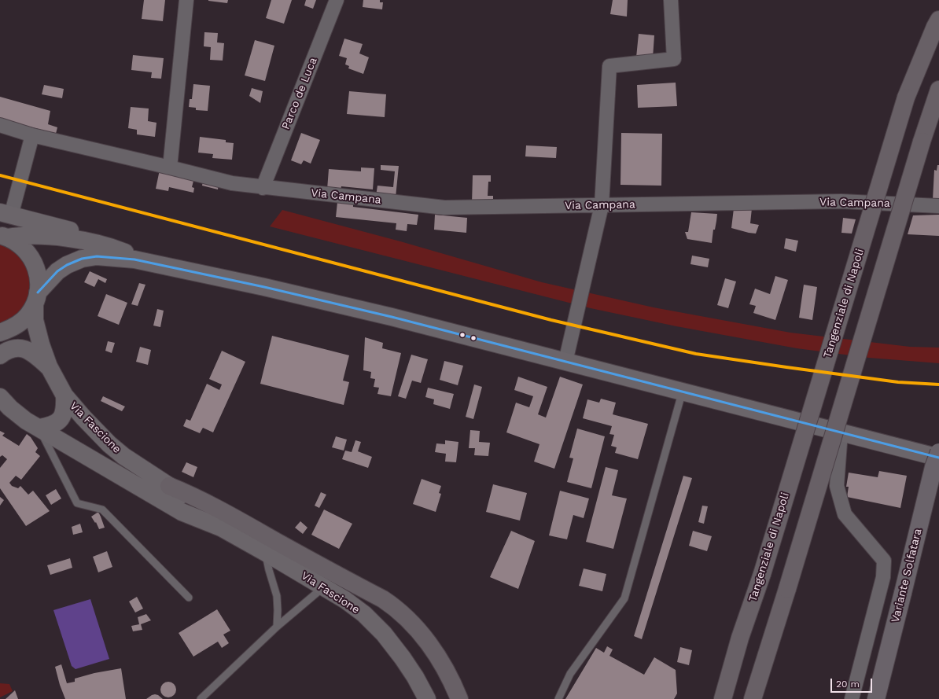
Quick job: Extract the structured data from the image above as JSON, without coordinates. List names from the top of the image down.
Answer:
{
  "streets": {
    "highway": ["Tangenziale di Napoli"],
    "main road": ["Via Fascione", "Variante Solfatara"],
    "street": ["Parco de Luca", "Via Campana"]
  },
  "crossings": [
    ["Parco de Luca", "Via Campana"]
  ],
  "scale_bar": "20 m"
}
